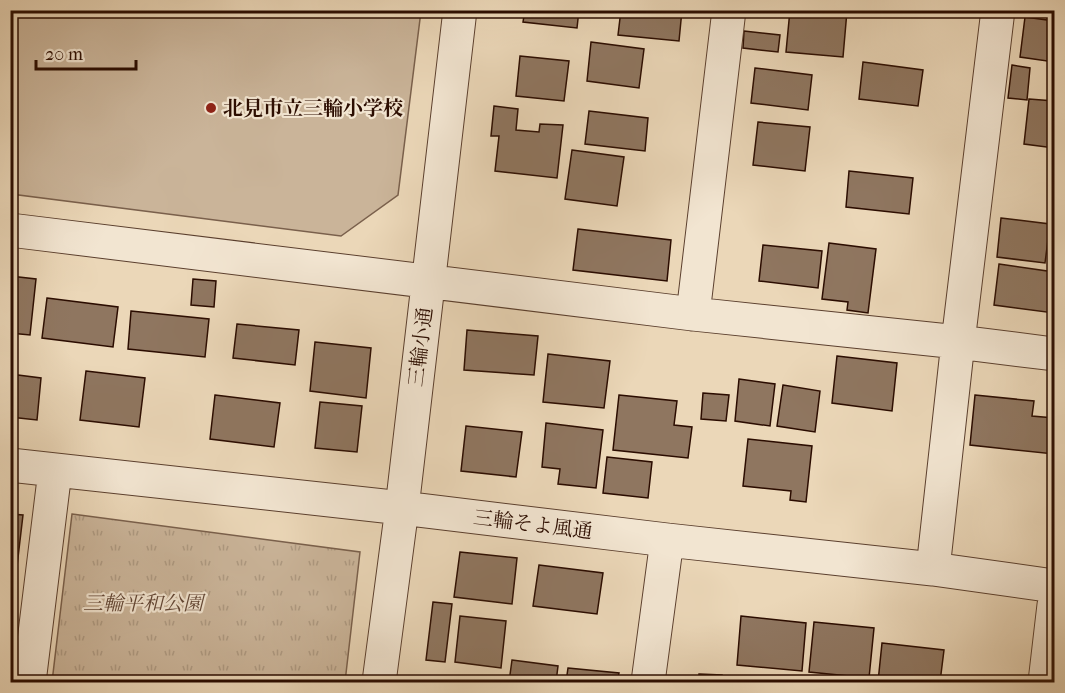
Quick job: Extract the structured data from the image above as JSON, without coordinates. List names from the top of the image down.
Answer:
{
  "streets": {
    "street": ["三輪小通", "三輪そよ風通"]
  },
  "crossings": [
    ["三輪小通", "三輪そよ風通"]
  ],
  "parks": ["三輪平和公園"],
  "places": ["北見市立三輪小学校"],
  "scale_bar": "20 m"
}
